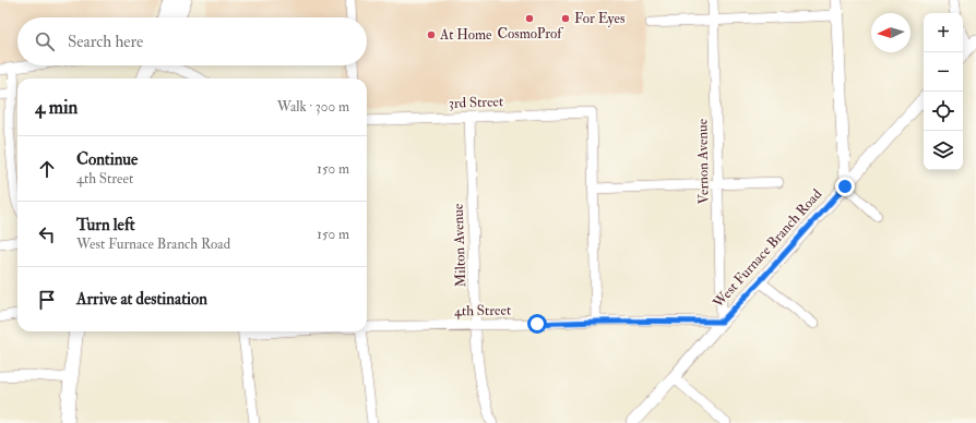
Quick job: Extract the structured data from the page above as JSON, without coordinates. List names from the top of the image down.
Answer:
{
  "streets": {
    "street": [
      "3rd Street",
      "Vernon Avenue",
      "Milton Avenue",
      "West Furnace Branch Road",
      "4th Street"
    ]
  },
  "crossings": [
    ["3rd Street", "Milton Avenue"],
    ["Vernon Avenue", "West Furnace Branch Road"],
    ["Vernon Avenue", "4th Street"],
    ["Milton Avenue", "4th Street"],
    ["West Furnace Branch Road", "4th Street"]
  ],
  "places": ["CosmoProf", "For Eyes", "At Home"],
  "north": "left",
  "page": {
    "map_buttons": ["+", "−"],
    "search": "Search here",
    "heading": ["4 min", "Walk · 300 m"],
    "list": [
      ["Continue", "4th Street", "150 m"],
      ["Turn left", "West Furnace Branch Road", "150 m"],
      "Arrive at destination"
    ]
  }
}
